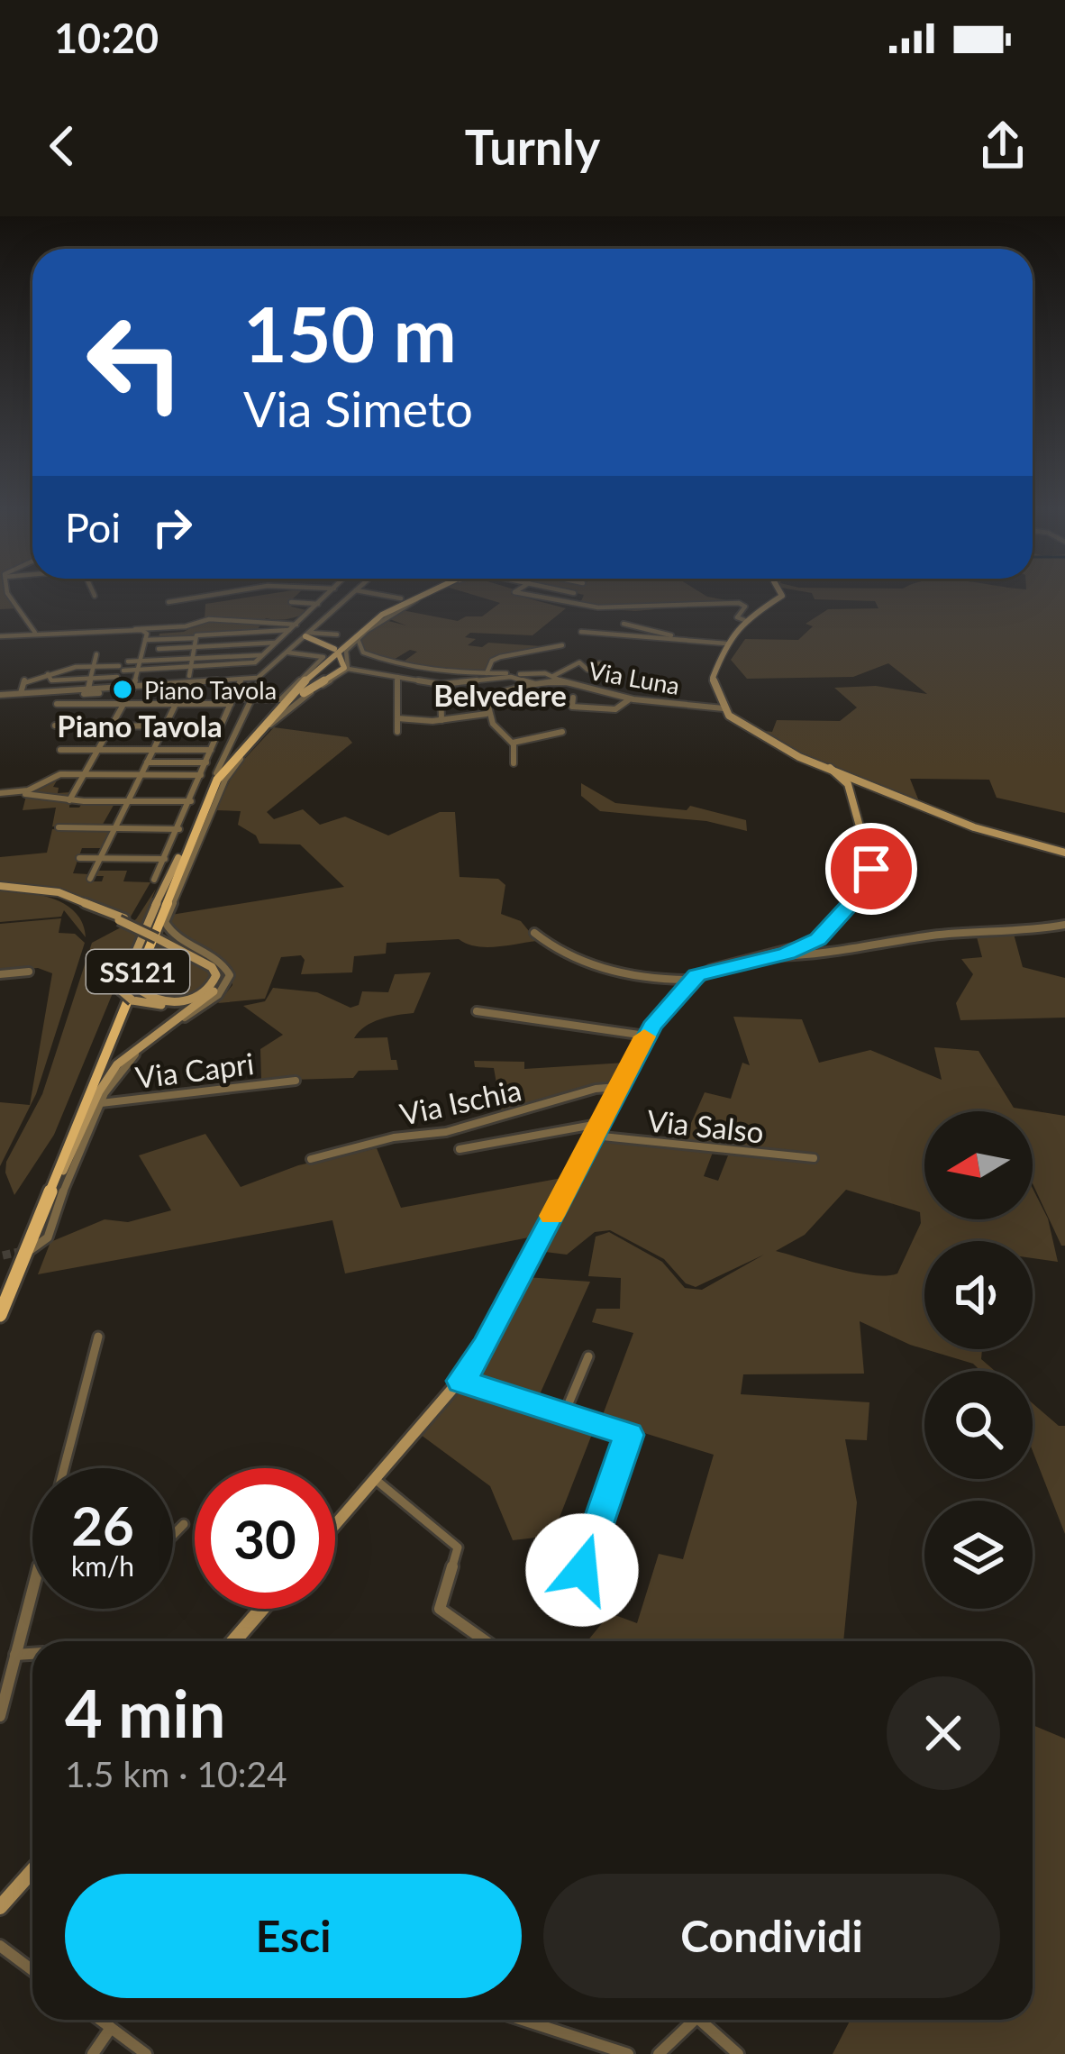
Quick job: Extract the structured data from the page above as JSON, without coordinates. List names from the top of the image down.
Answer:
{
  "streets": {
    "main road": ["SS121"],
    "street": [
      "Via Luna",
      "Via Capri",
      "Via Ischia",
      "Via Salso"
    ]
  },
  "districts": ["Belvedere", "Piano Tavola"],
  "places": ["Piano Tavola"],
  "north": "left",
  "page": {
    "status": "10:20",
    "header": "Turnly",
    "turn": ["150 m", "Via Simeto"],
    "then": "Poi",
    "speed": "26 km/h",
    "limit": "30",
    "heading": ["4 min", "1.5 km · 10:24"],
    "buttons": ["Esci", "Condividi"]
  }
}
